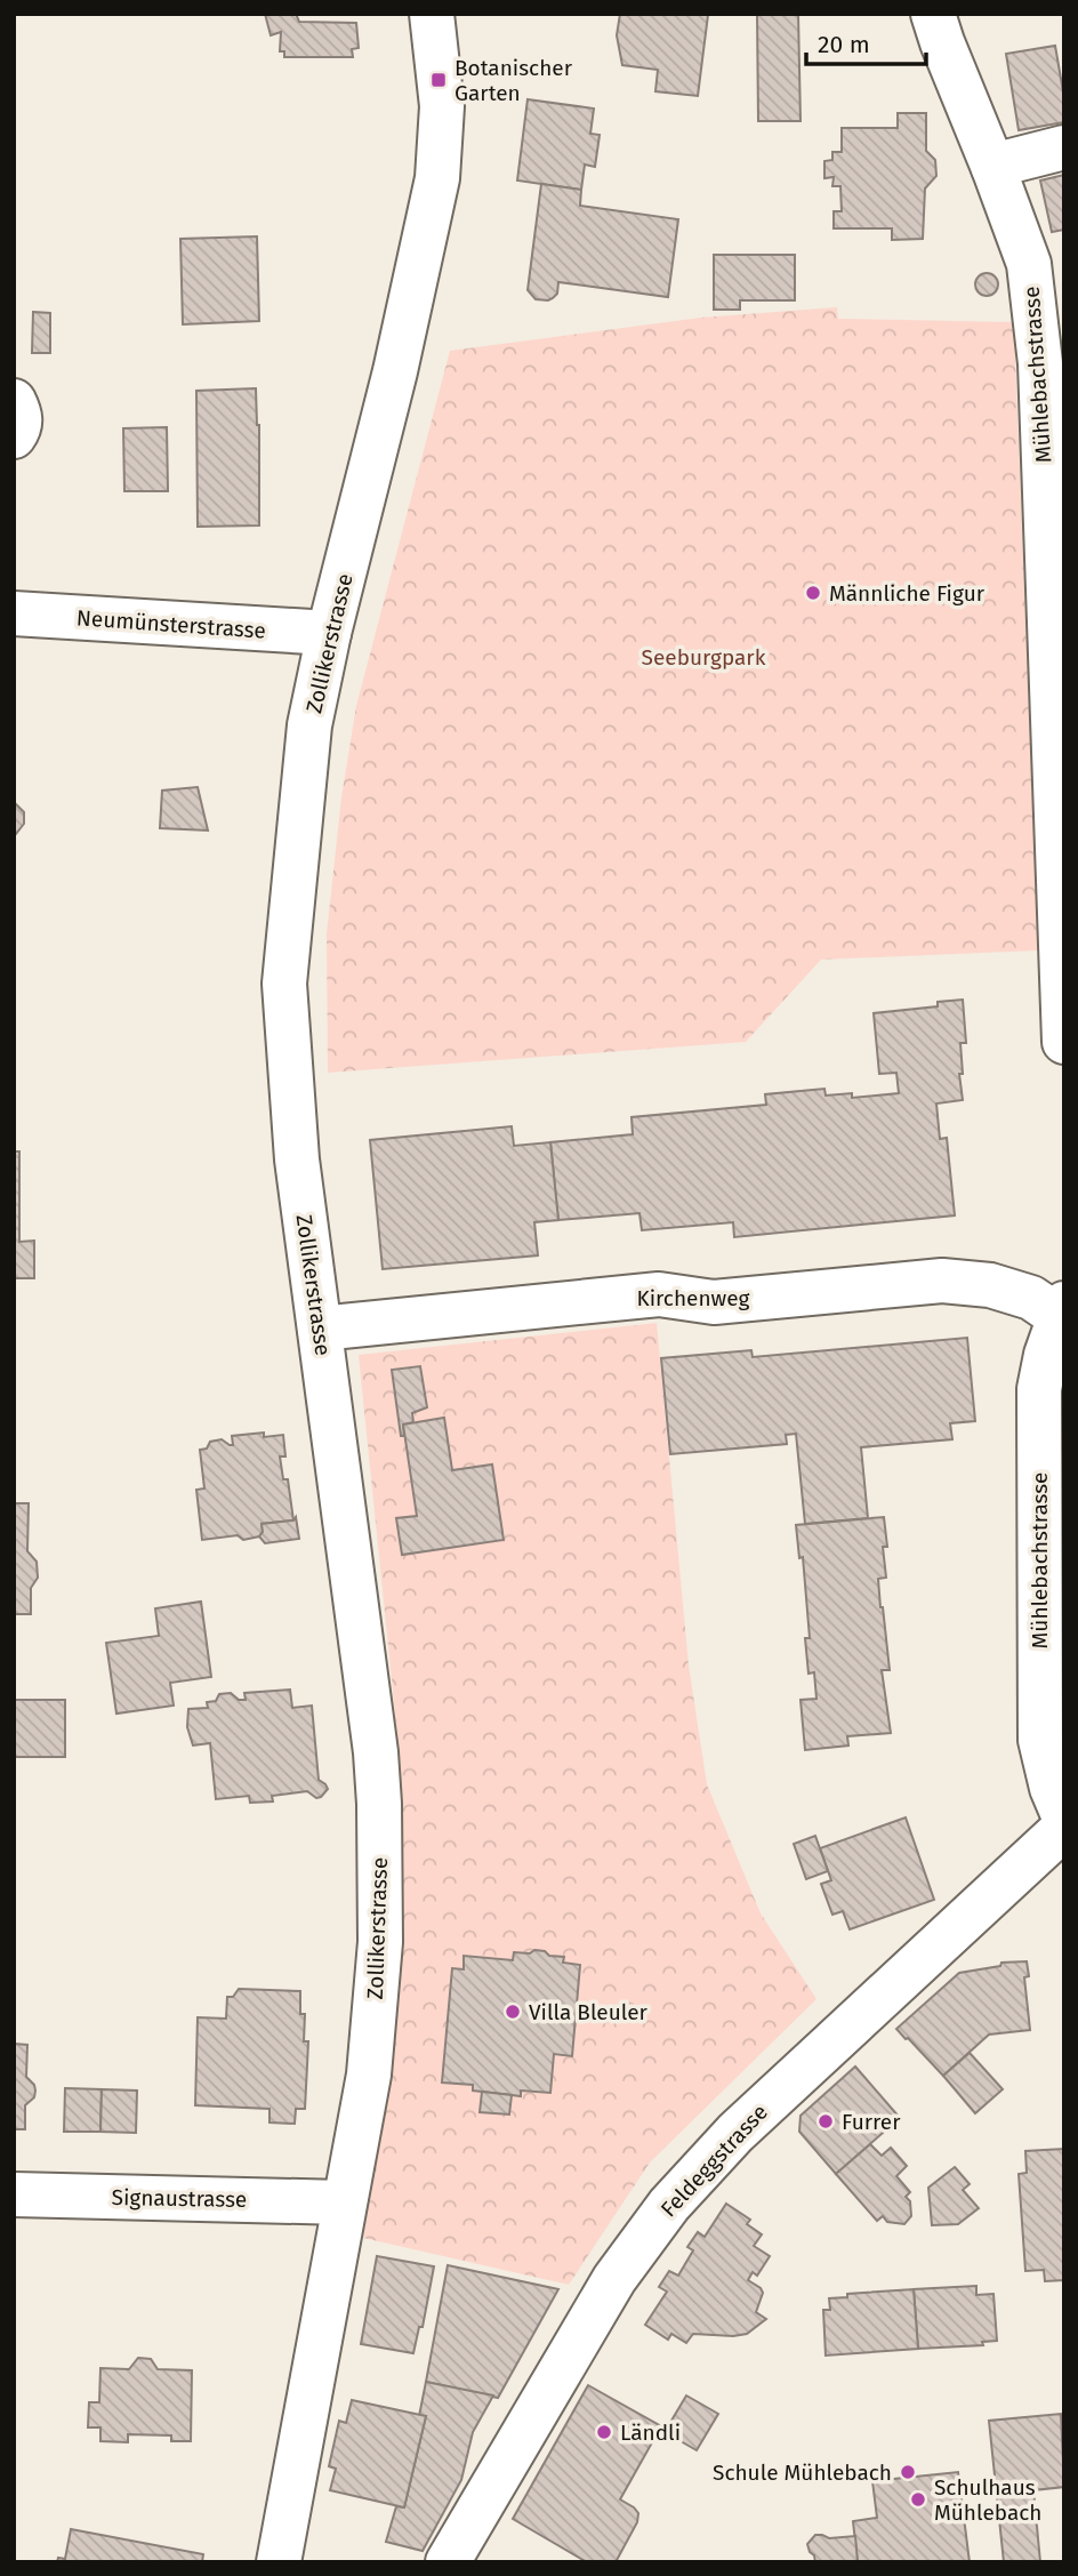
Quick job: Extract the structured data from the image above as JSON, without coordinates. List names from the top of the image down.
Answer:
{
  "streets": {
    "street": [
      "Mühlebachstrasse",
      "Neumünsterstrasse",
      "Zollikerstrasse",
      "Kirchenweg",
      "Feldeggstrasse",
      "Signaustrasse"
    ]
  },
  "crossings": [
    ["Mühlebachstrasse", "Kirchenweg"],
    ["Neumünsterstrasse", "Zollikerstrasse"],
    ["Zollikerstrasse", "Kirchenweg"],
    ["Zollikerstrasse", "Signaustrasse"]
  ],
  "parks": ["Seeburgpark"],
  "places": {
    "transit": ["Botanischer Garten"],
    "other": [
      "Männliche Figur",
      "Villa Bleuler",
      "Furrer",
      "Ländli",
      "Schule Mühlebach",
      "Schulhaus Mühlebach"
    ]
  },
  "scale_bar": "20 m"
}
